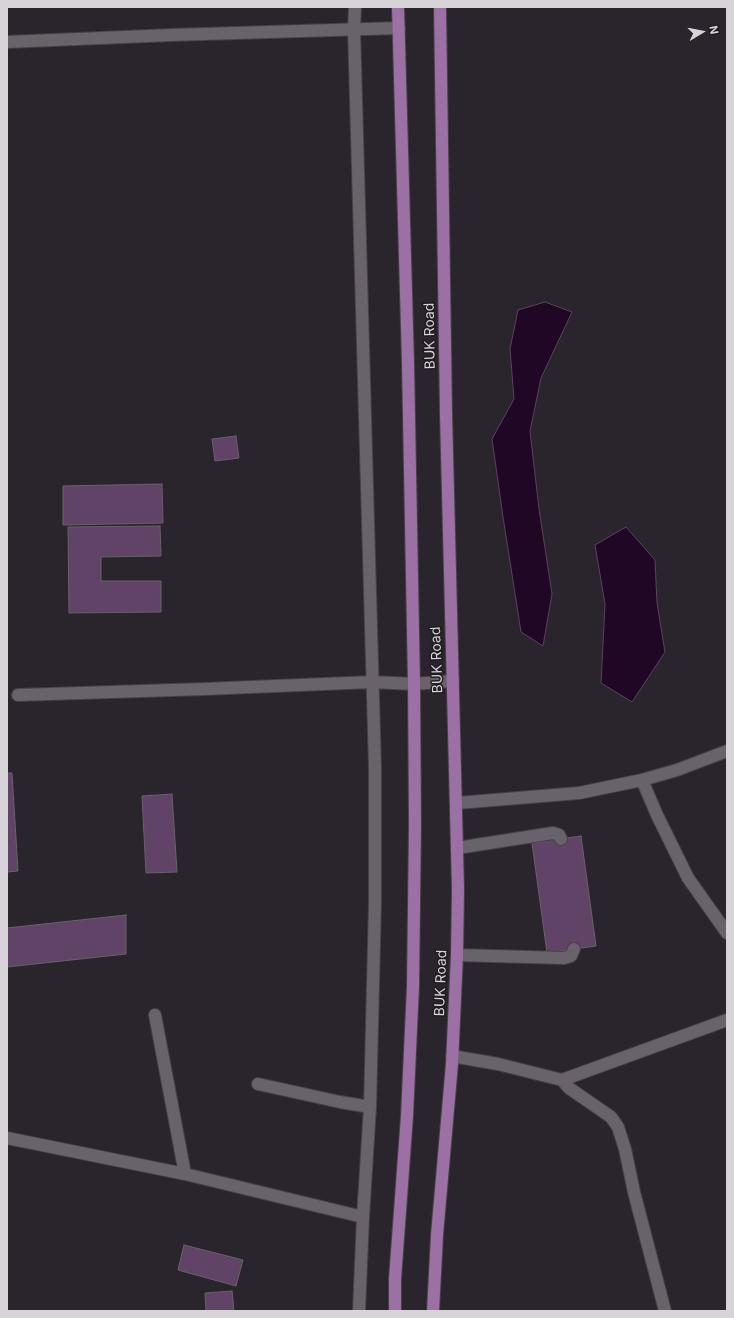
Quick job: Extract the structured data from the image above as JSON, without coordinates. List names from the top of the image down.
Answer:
{
  "streets": {
    "main road": ["BUK Road"]
  },
  "north": "right"
}
